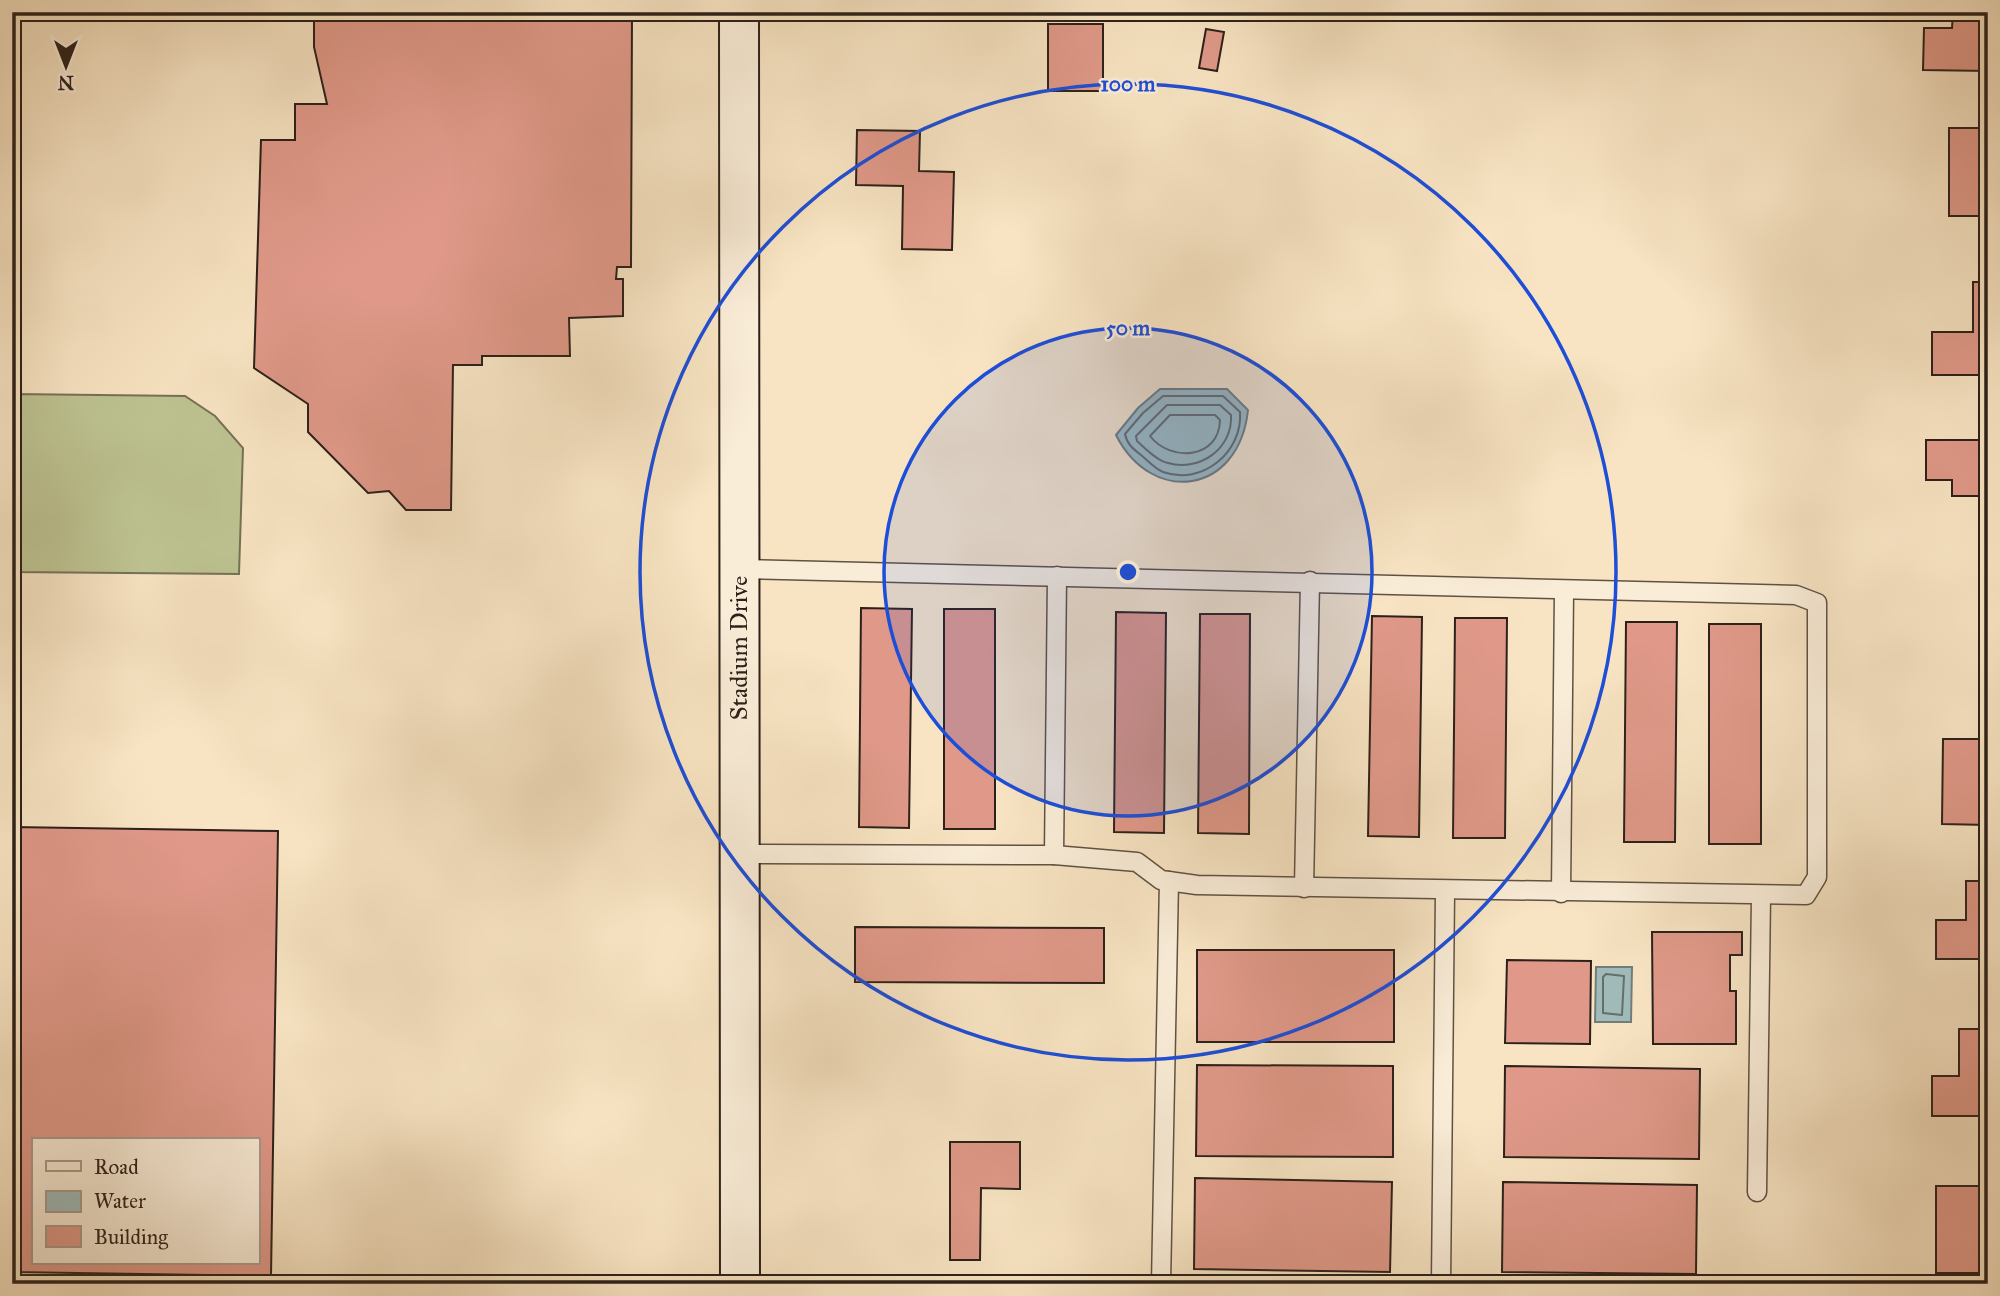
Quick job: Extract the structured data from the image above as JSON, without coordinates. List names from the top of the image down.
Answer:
{
  "streets": {
    "street": ["Stadium Drive"]
  },
  "legend": ["Road", "Water", "Building"],
  "north": "bottom",
  "rings": ["100 m", "50 m"]
}
